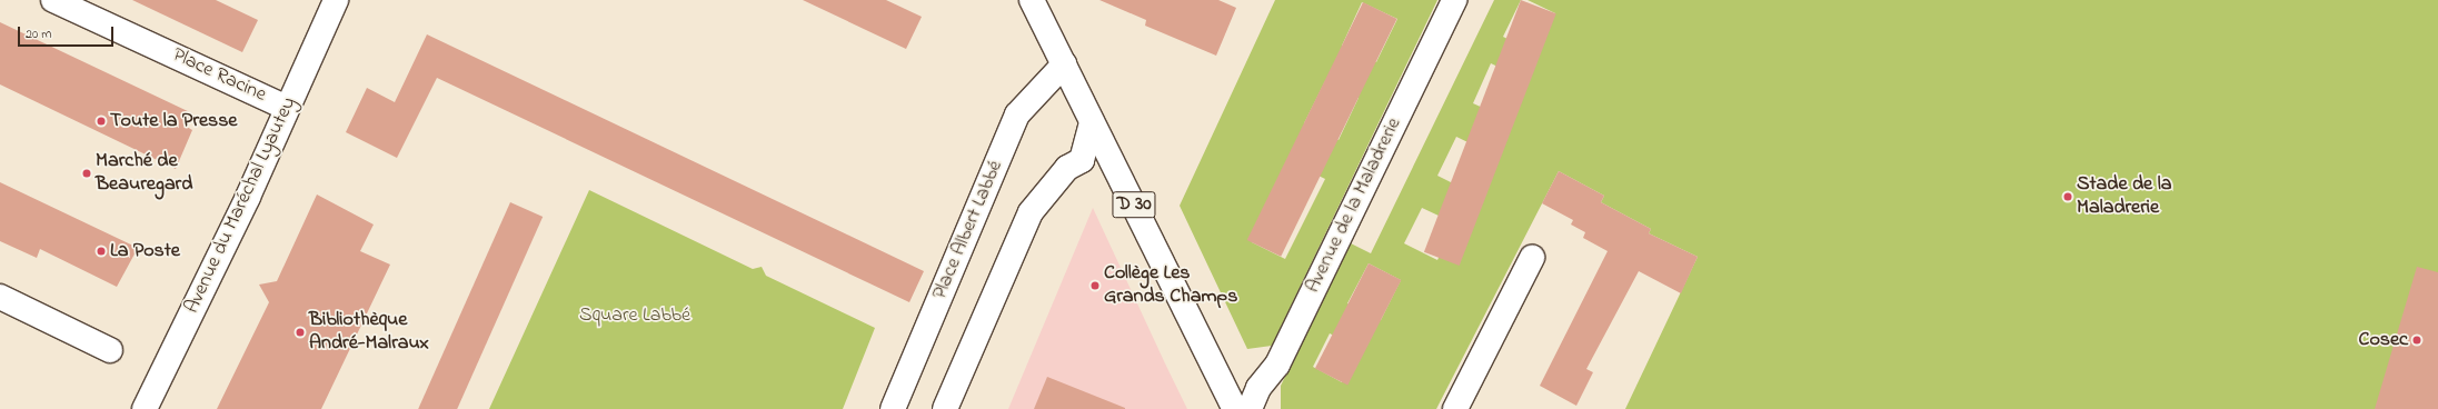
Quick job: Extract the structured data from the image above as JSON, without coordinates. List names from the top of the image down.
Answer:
{
  "streets": {
    "street": [
      "Place Racine",
      "D 30",
      "Avenue du Maréchal Lyautey",
      "Avenue de la Maladrerie",
      "Place Albert Labbé"
    ]
  },
  "crossings": [
    ["Place Racine", "Avenue du Maréchal Lyautey"],
    ["D 30", "Place Albert Labbé"]
  ],
  "parks": ["Square Labbé"],
  "places": [
    "Toute la Presse",
    "Marché de Beauregard",
    "Stade de la Maladrerie",
    "La Poste",
    "Collège Les Grands Champs",
    "Bibliothèque André-Malraux",
    "Cosec"
  ],
  "scale_bar": "20 m"
}
